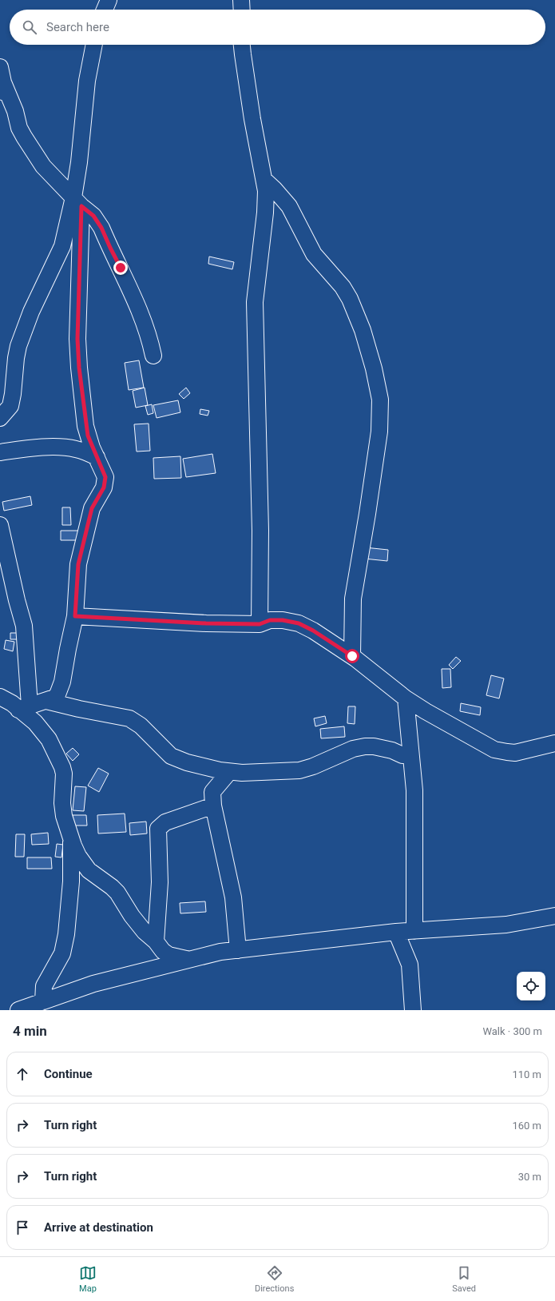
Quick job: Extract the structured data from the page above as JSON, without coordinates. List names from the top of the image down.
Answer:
{
  "page": {
    "search": "Search here",
    "heading": ["4 min", "Walk · 300 m"],
    "list": [
      ["Continue", "110 m"],
      ["Turn right", "160 m"],
      ["Turn right", "30 m"],
      "Arrive at destination"
    ],
    "nav": ["Map", "Directions", "Saved"]
  }
}
